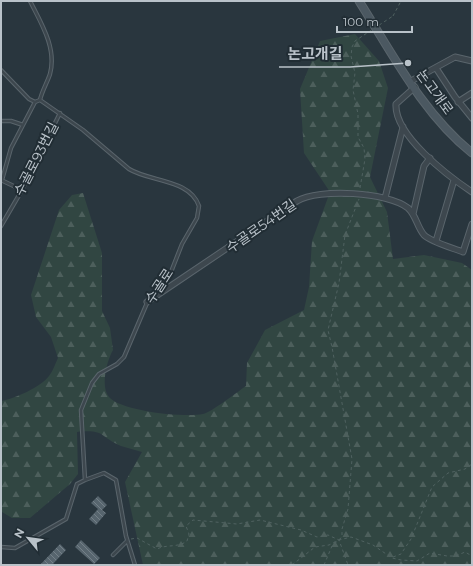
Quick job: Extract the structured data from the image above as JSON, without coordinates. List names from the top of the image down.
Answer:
{
  "streets": {
    "main road": ["논고개로"],
    "street": ["수골로54번길"],
    "lane": ["수골로93번길", "수골로"]
  },
  "crossings": [
    ["수골로93번길", "수골로"],
    ["수골로54번길", "수골로"]
  ],
  "places": ["논고개길"],
  "scale_bar": "100 m",
  "north": "top left"
}
